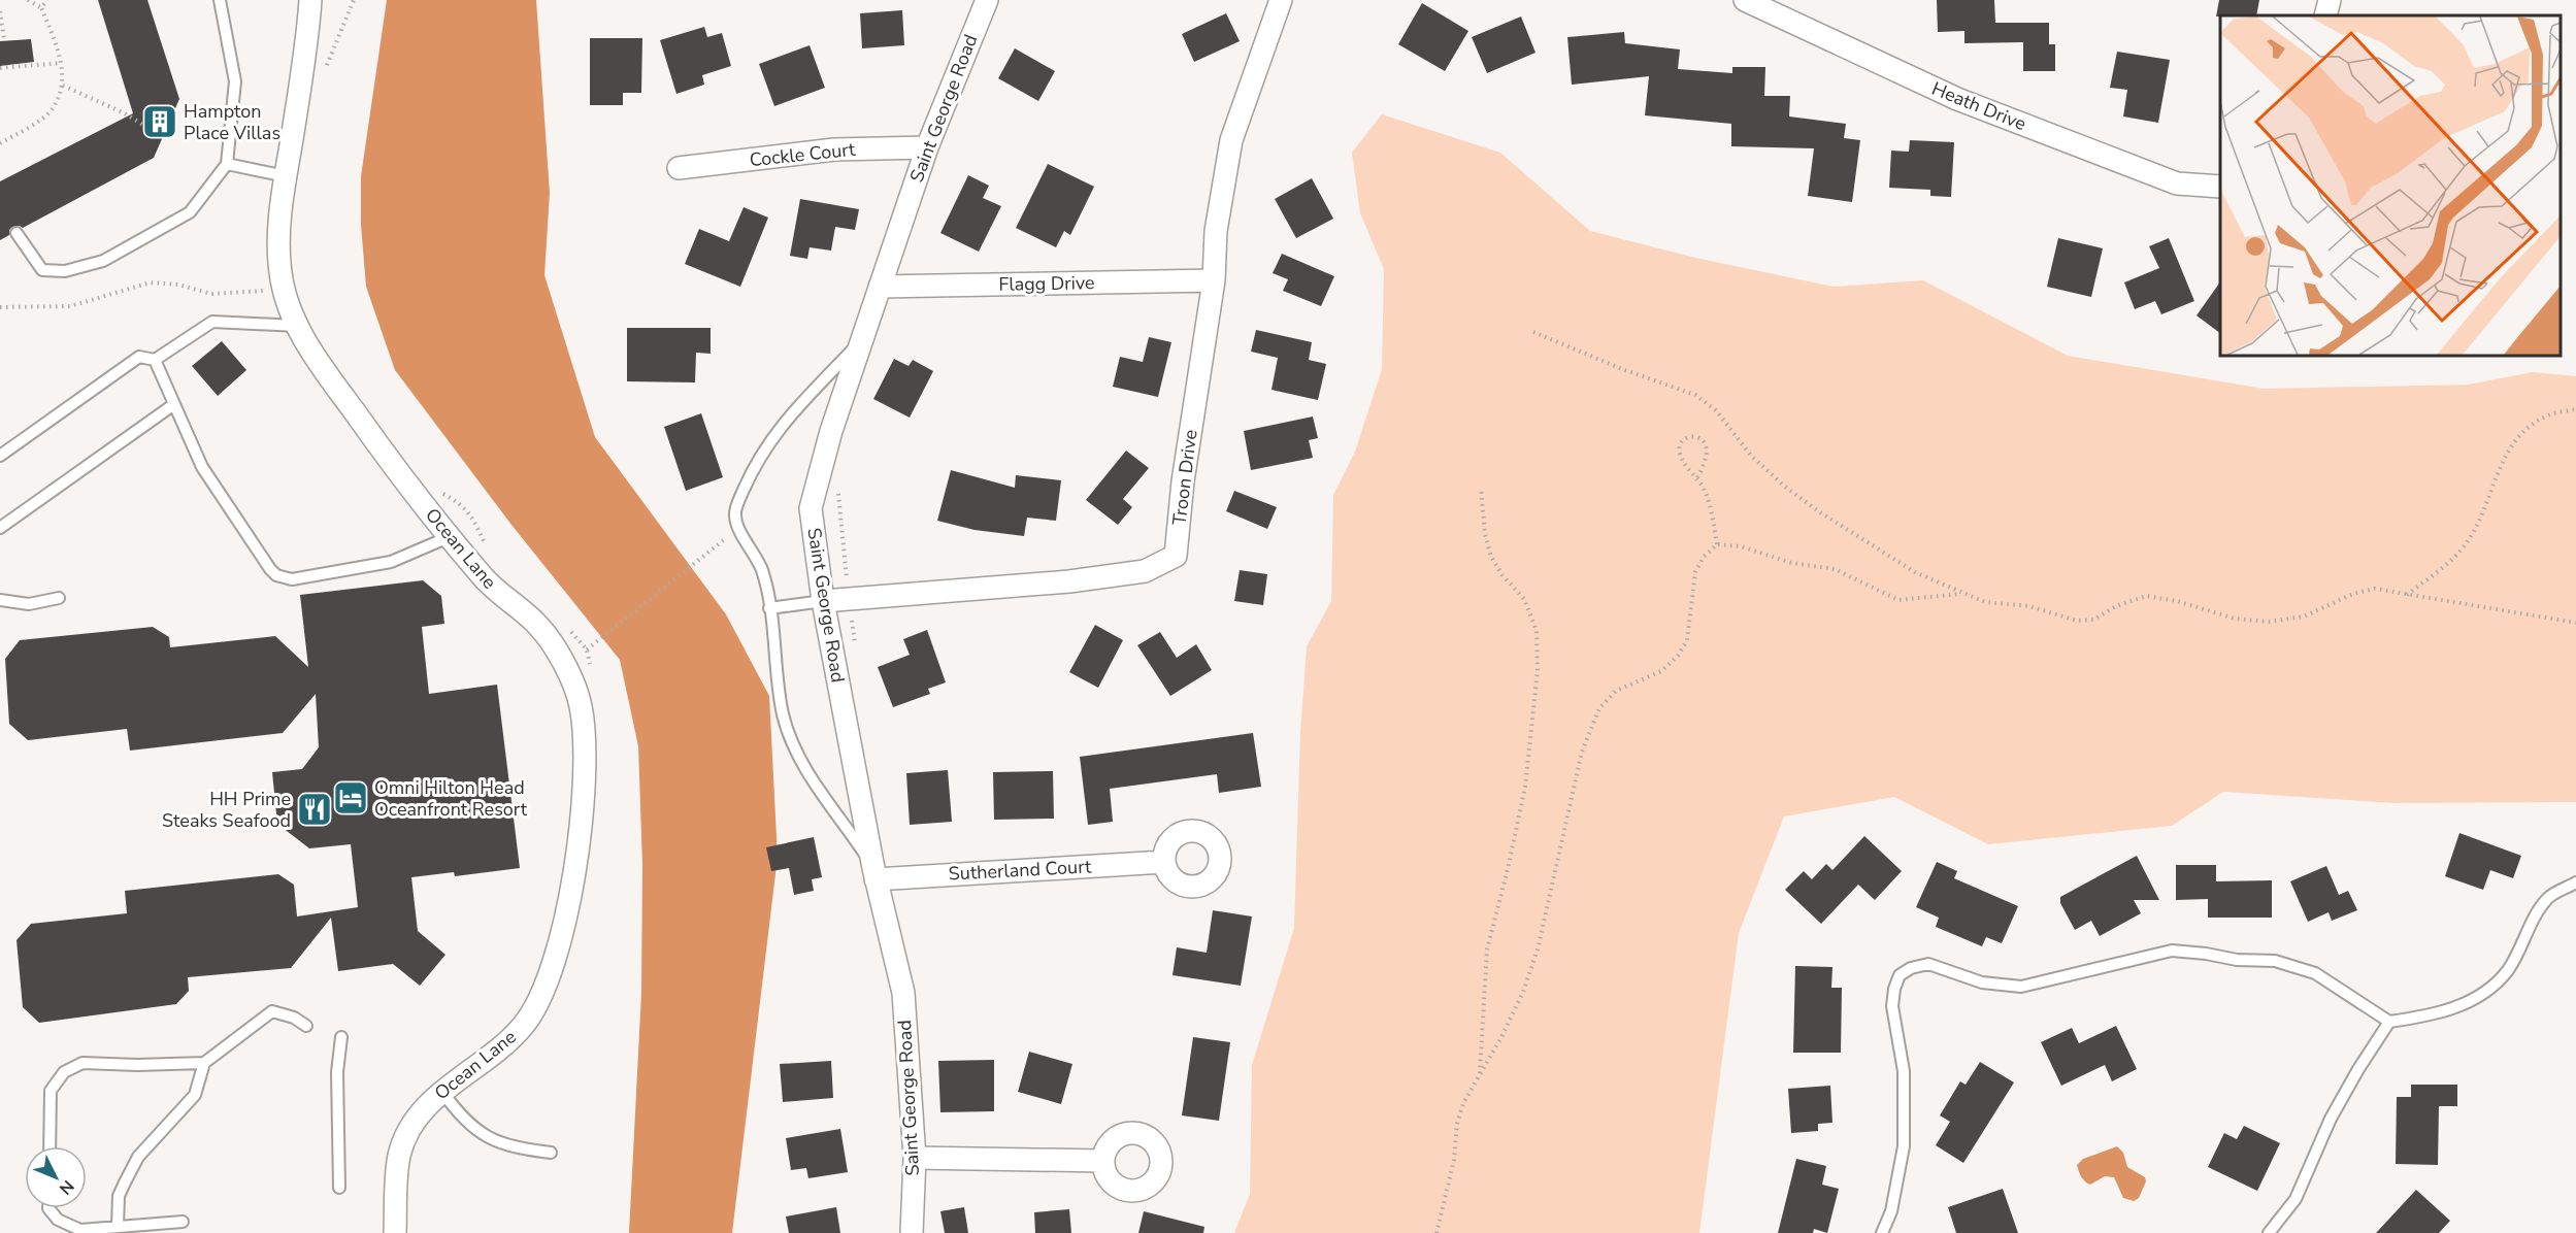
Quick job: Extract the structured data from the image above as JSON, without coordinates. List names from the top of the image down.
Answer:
{
  "streets": {
    "street": [
      "Heath Drive",
      "Saint George Road",
      "Cockle Court",
      "Flagg Drive",
      "Troon Drive",
      "Ocean Lane",
      "Sutherland Court"
    ]
  },
  "crossings": [
    ["Saint George Road", "Cockle Court"],
    ["Saint George Road", "Flagg Drive"],
    ["Saint George Road", "Troon Drive"],
    ["Saint George Road", "Sutherland Court"],
    ["Flagg Drive", "Troon Drive"]
  ],
  "places": {
    "building": ["Hampton Place Villas"],
    "hotel": ["Omni Hilton Head Oceanfront Resort"],
    "restaurant": ["HH Prime Steaks Seafood"]
  },
  "north": "bottom right"
}
